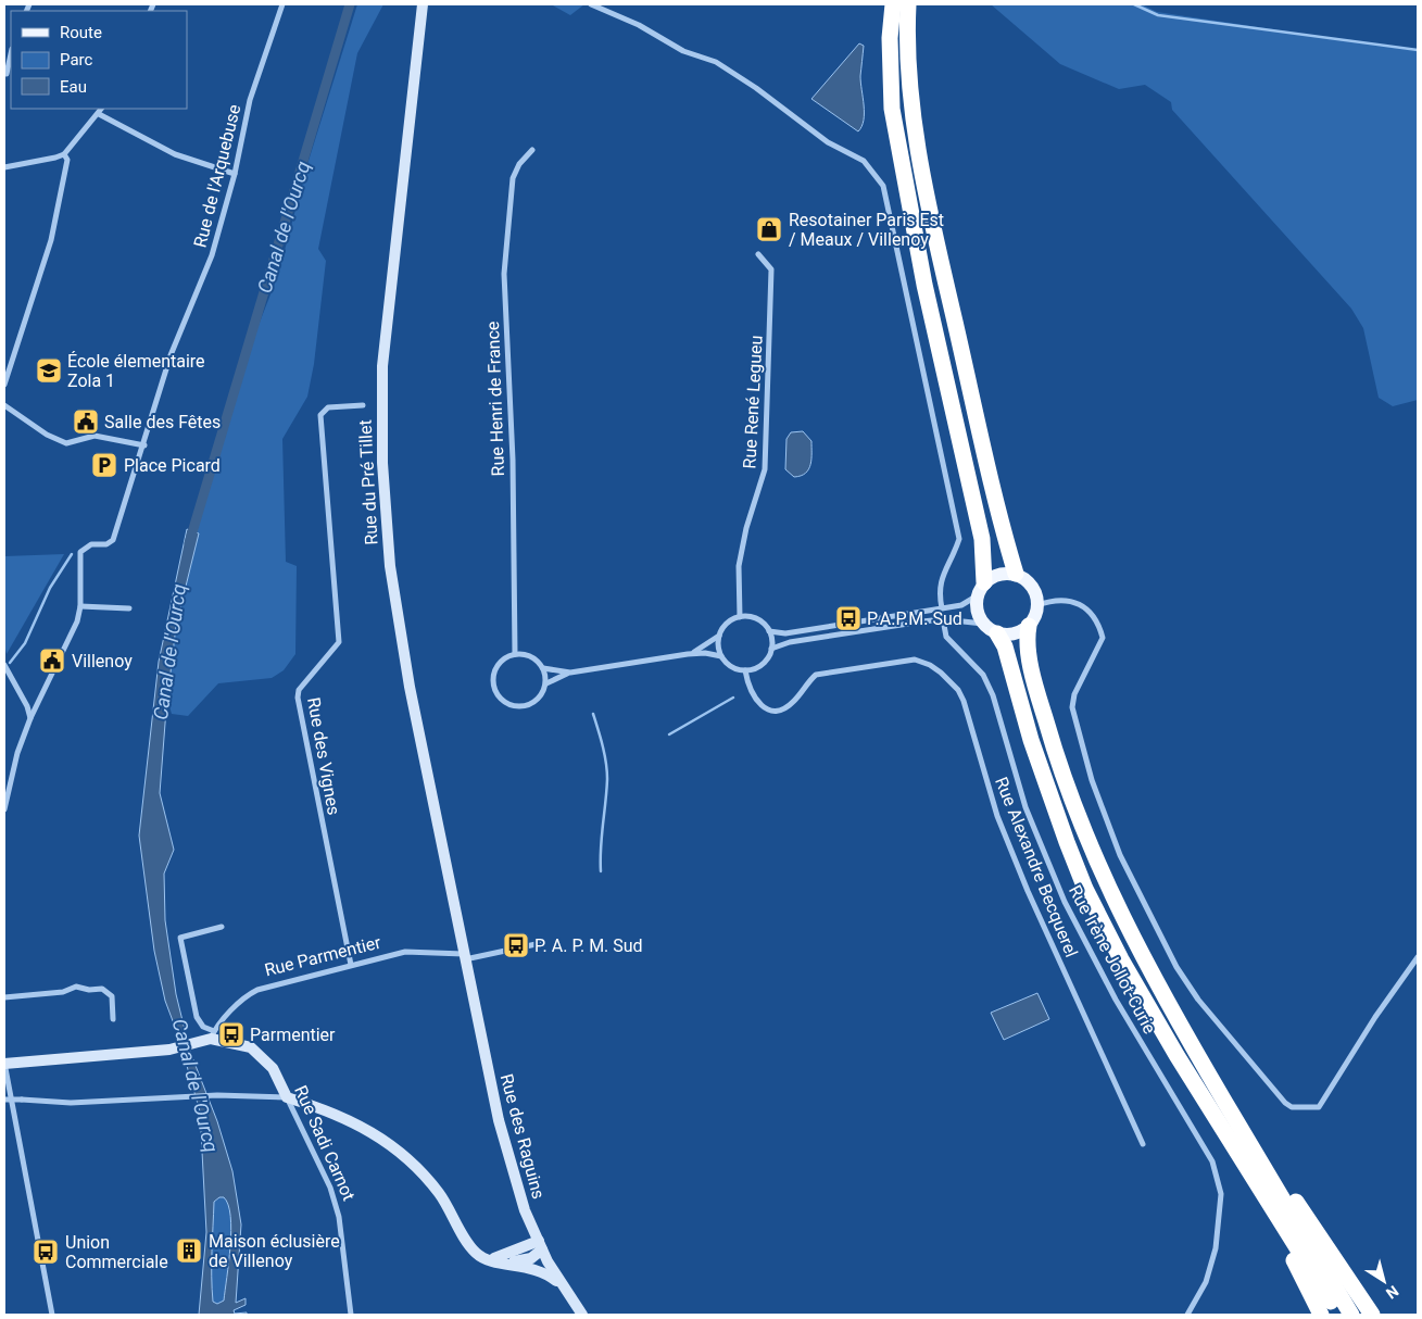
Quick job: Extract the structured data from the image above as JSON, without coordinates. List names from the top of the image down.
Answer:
{
  "streets": {
    "street": [
      "Rue de l'Arquebuse",
      "Rue Henri de France",
      "Rue René Legueu",
      "Rue du Pré Tillet",
      "Rue des Vignes",
      "Rue Alexandre Becquerel",
      "Rue Parmentier",
      "Rue Irène Jollot-Curie",
      "Rue des Raguins",
      "Rue Sadi Carnot"
    ]
  },
  "crossings": [
    ["Rue René Legueu", "Rue Alexandre Becquerel"],
    ["Rue du Pré Tillet", "Rue Parmentier"],
    ["Rue du Pré Tillet", "Rue des Raguins"],
    ["Rue des Vignes", "Rue Parmentier"],
    ["Rue Parmentier", "Rue des Raguins"],
    ["Rue Parmentier", "Rue Sadi Carnot"]
  ],
  "water": ["Canal de l'Ourcq"],
  "places": {
    "shop": ["Resotainer Paris Est / Meaux / Villenoy"],
    "school or university": ["École élementaire Zola 1"],
    "public building": ["Salle des Fêtes", "Villenoy"],
    "parking": ["Place Picard"],
    "bus stop": [
      "P.A.P.M. Sud",
      "P. A. P. M. Sud",
      "Parmentier",
      "Union Commerciale"
    ],
    "building": ["Maison éclusière de Villenoy"]
  },
  "legend": ["Route", "Parc", "Eau"],
  "north": "bottom right"
}
